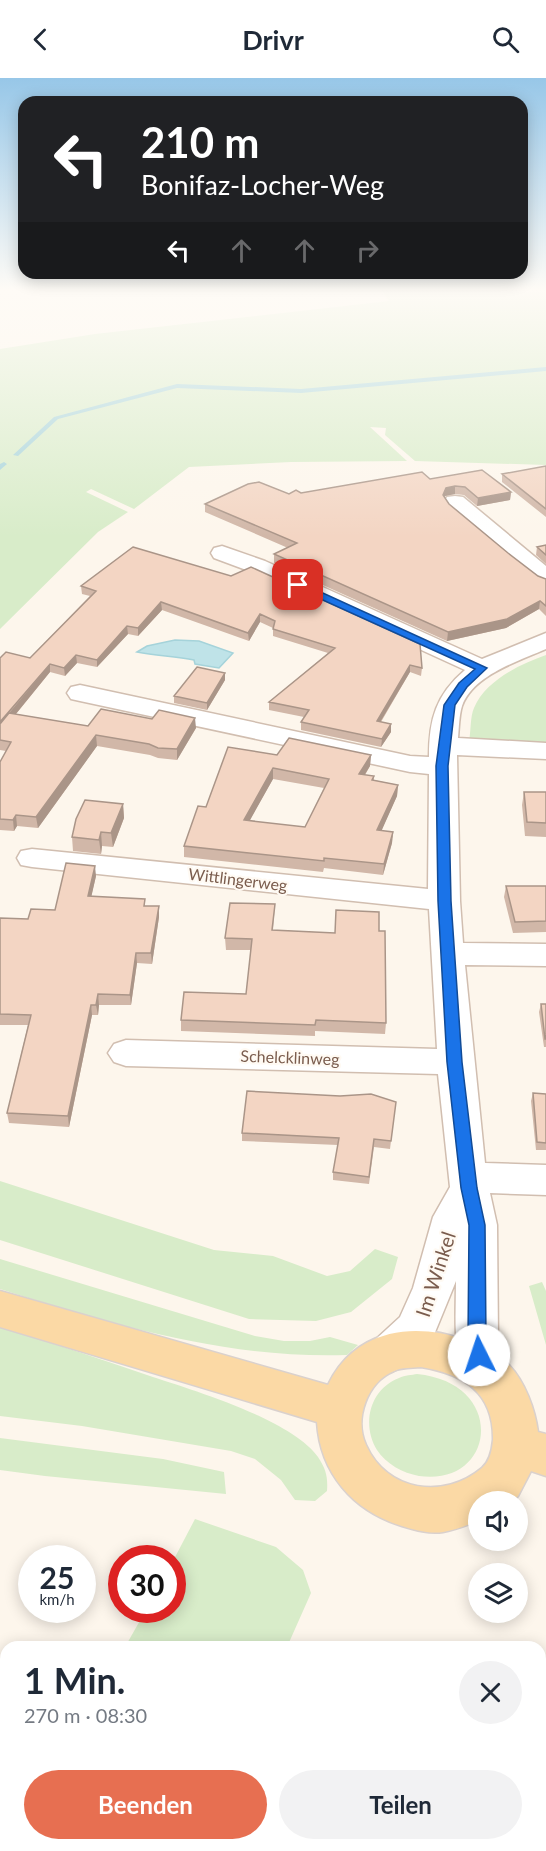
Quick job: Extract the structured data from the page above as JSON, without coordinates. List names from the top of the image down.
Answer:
{
  "streets": {
    "street": ["Wittlingerweg", "Schelcklinweg", "Im Winkel"]
  },
  "crossings": [
    ["Wittlingerweg", "Im Winkel"],
    ["Schelcklinweg", "Im Winkel"]
  ],
  "page": {
    "header": "Drivr",
    "turn": ["210 m", "Bonifaz-Locher-Weg"],
    "speed": "25 km/h",
    "limit": "30",
    "heading": ["1 Min.", "270 m · 08:30"],
    "buttons": ["Beenden", "Teilen"]
  }
}
